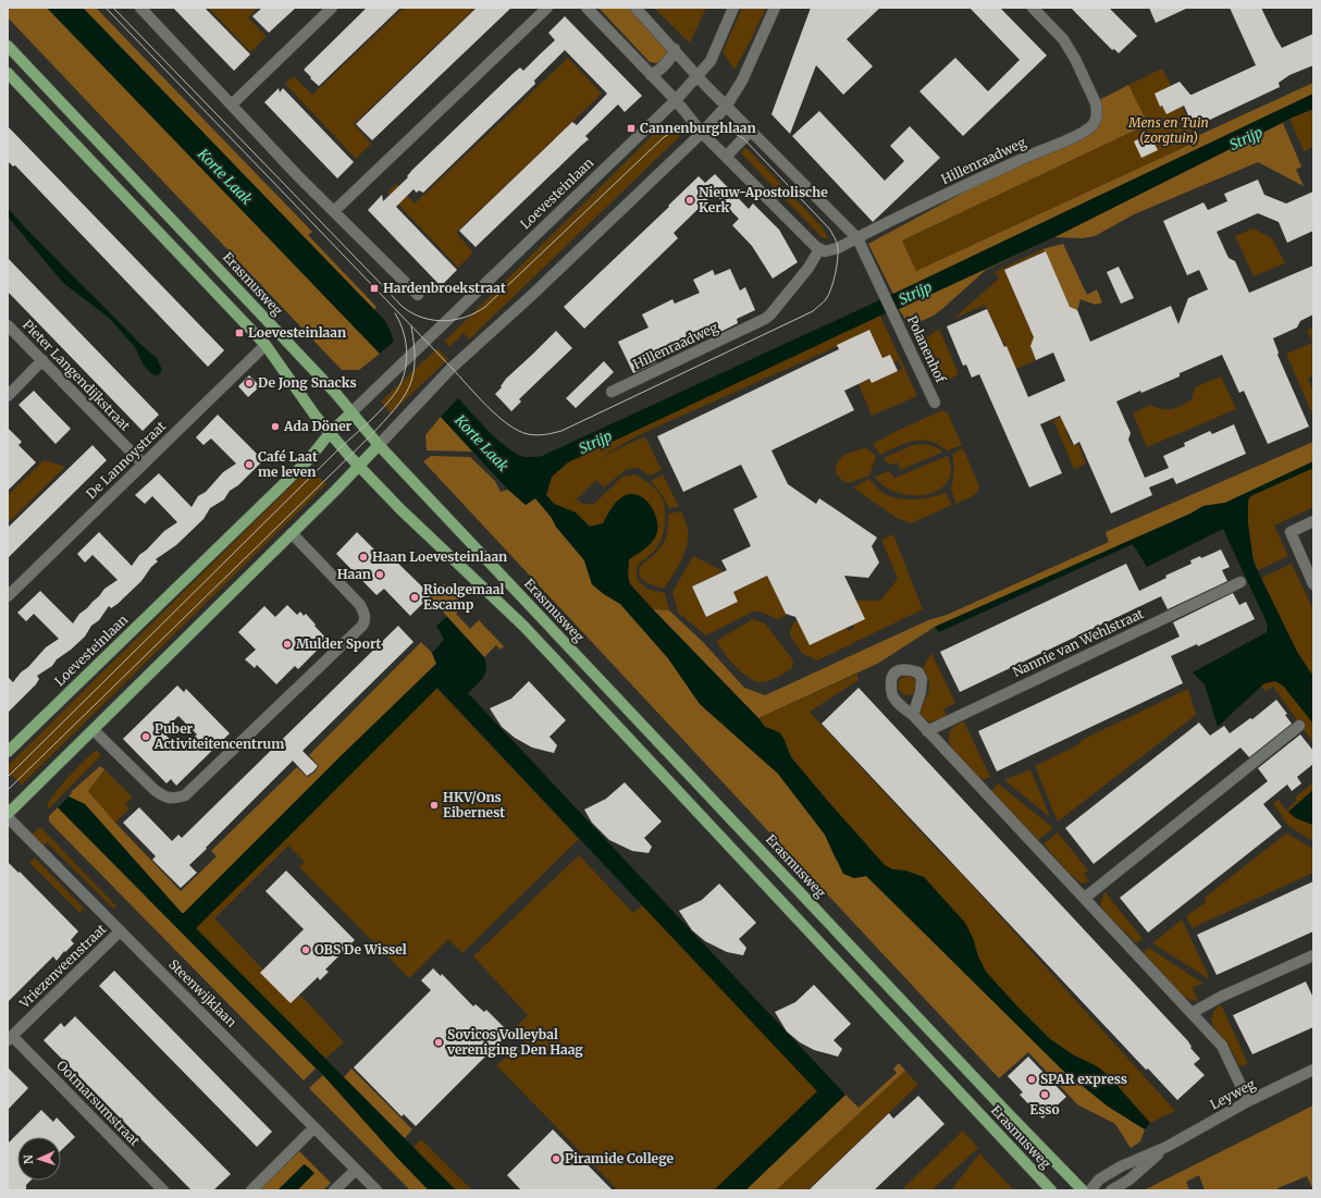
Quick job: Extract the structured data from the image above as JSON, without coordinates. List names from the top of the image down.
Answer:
{
  "streets": {
    "main road": ["Loevesteinlaan", "Erasmusweg"],
    "street": [
      "Hillenraadweg",
      "Polanenhof",
      "Pieter Langendijkstraat",
      "De Lannoystraat",
      "Nannie van Wehlstraat",
      "Vriezenveenstraat",
      "Steenwijklaan",
      "Leyweg",
      "Ootmarsumstraat"
    ]
  },
  "crossings": [
    ["Hillenraadweg", "Polanenhof"],
    ["Loevesteinlaan", "Erasmusweg"],
    ["Loevesteinlaan", "Polanenhof"],
    ["Erasmusweg", "De Lannoystraat"],
    ["Pieter Langendijkstraat", "De Lannoystraat"],
    ["Vriezenveenstraat", "Steenwijklaan"],
    ["Vriezenveenstraat", "Ootmarsumstraat"]
  ],
  "water": ["Strijp", "Korte Laak"],
  "parks": ["Mens en Tuin (zorgtuin)"],
  "places": {
    "transit": ["Cannenburghlaan", "Hardenbroekstraat", "Loevesteinlaan"],
    "other": [
      "Nieuw-Apostolische Kerk",
      "De Jong Snacks",
      "Ada Döner",
      "Café Laat me leven",
      "Haan Loevesteinlaan",
      "Haan",
      "Rioolgemaal Escamp",
      "Mulder Sport",
      "Puber Activiteitencentrum",
      "HKV/Ons Eibernest",
      "OBS De Wissel",
      "Sovicos Volleybal vereniging Den Haag",
      "SPAR express",
      "Esso",
      "Piramide College"
    ]
  },
  "north": "left"
}
